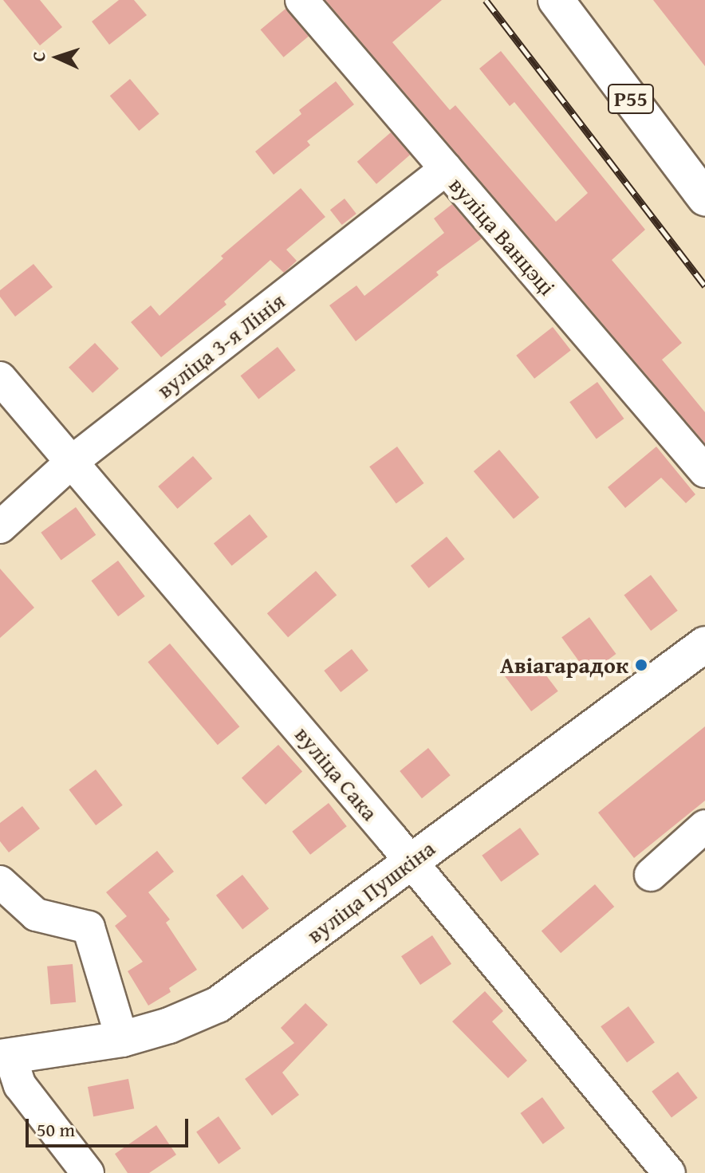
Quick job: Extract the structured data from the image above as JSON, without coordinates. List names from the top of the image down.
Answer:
{
  "streets": {
    "main road": ["Р55", "вуліца Пушкіна"],
    "street": ["вуліца Ванцэці", "вуліца 3-я Лінія", "вуліца Сака"]
  },
  "crossings": [
    ["вуліца Ванцэці", "вуліца 3-я Лінія"],
    ["вуліца 3-я Лінія", "вуліца Сака"],
    ["вуліца Сака", "вуліца Пушкіна"]
  ],
  "places": ["Авіагарадок"],
  "scale_bar": "50 m",
  "north": "left"
}
